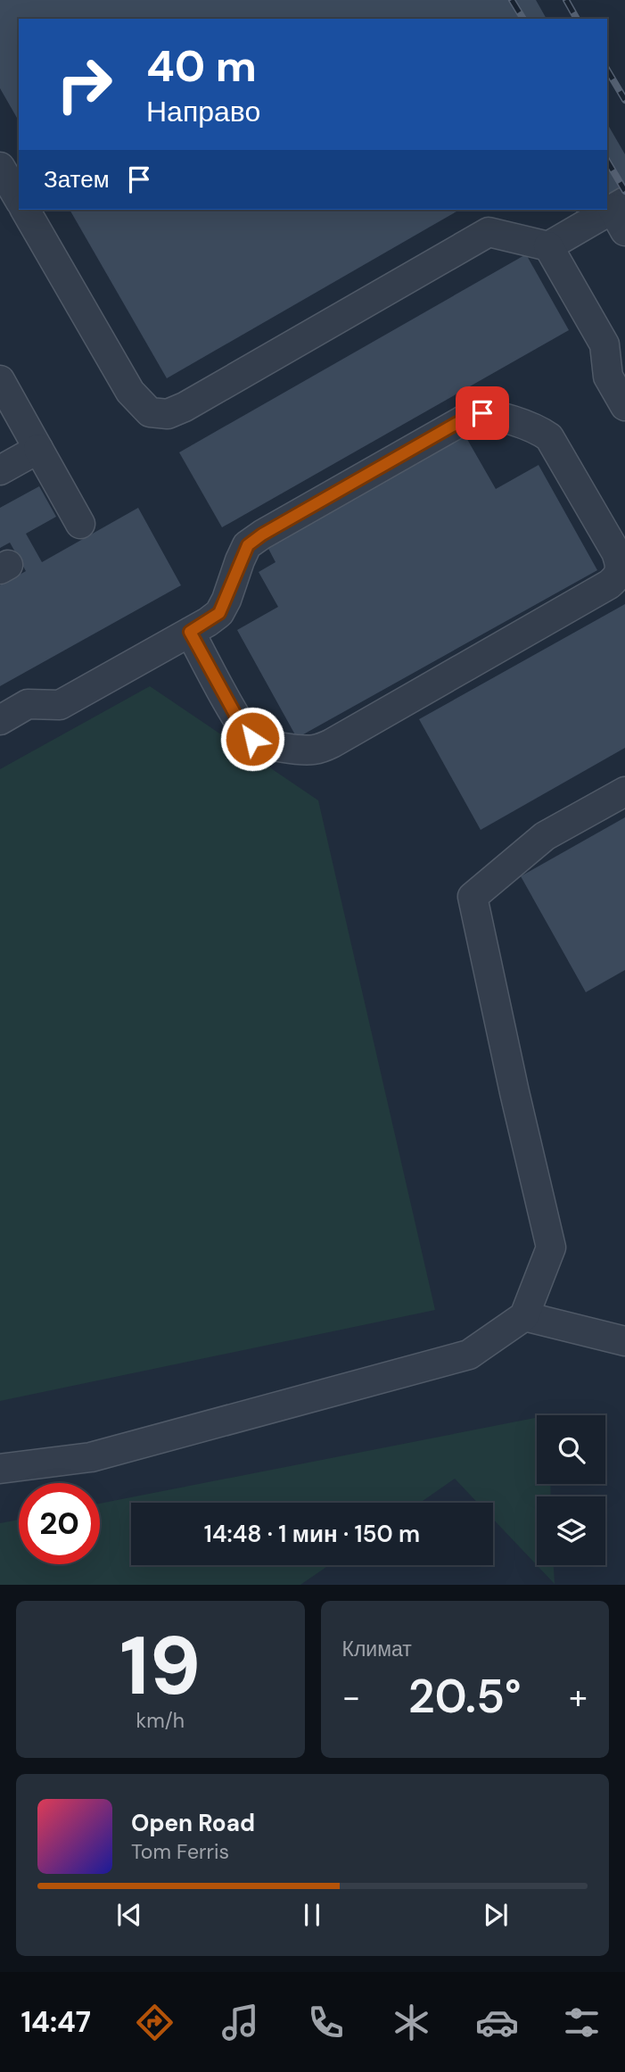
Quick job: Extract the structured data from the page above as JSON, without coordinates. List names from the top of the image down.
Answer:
{
  "page": {
    "turn": ["40 m", "Направо"],
    "then": "Затем",
    "limit": "20",
    "trip": "14:48 · 1 мин · 150 m",
    "tile": [
      ["19", "km/h"],
      "Климат"
    ],
    "heat": ["−", "20.5°", "+"],
    "song": ["Open Road", "Tom Ferris"],
    "tabs": "14:47"
  }
}
